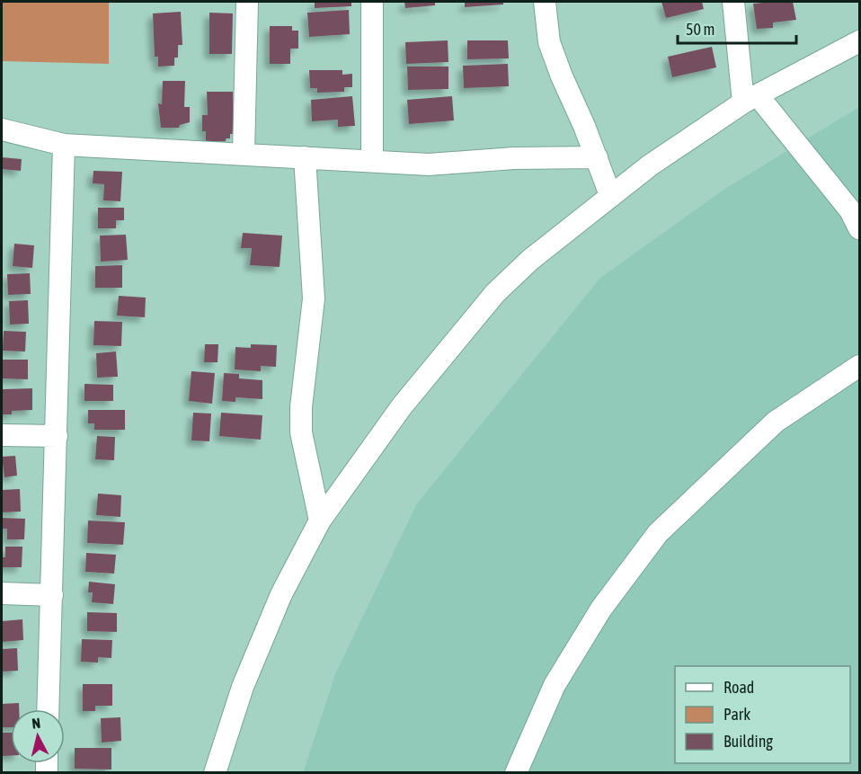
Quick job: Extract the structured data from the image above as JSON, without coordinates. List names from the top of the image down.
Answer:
{
  "legend": ["Road", "Park", "Building"],
  "scale_bar": "50 m",
  "north": "top"
}
